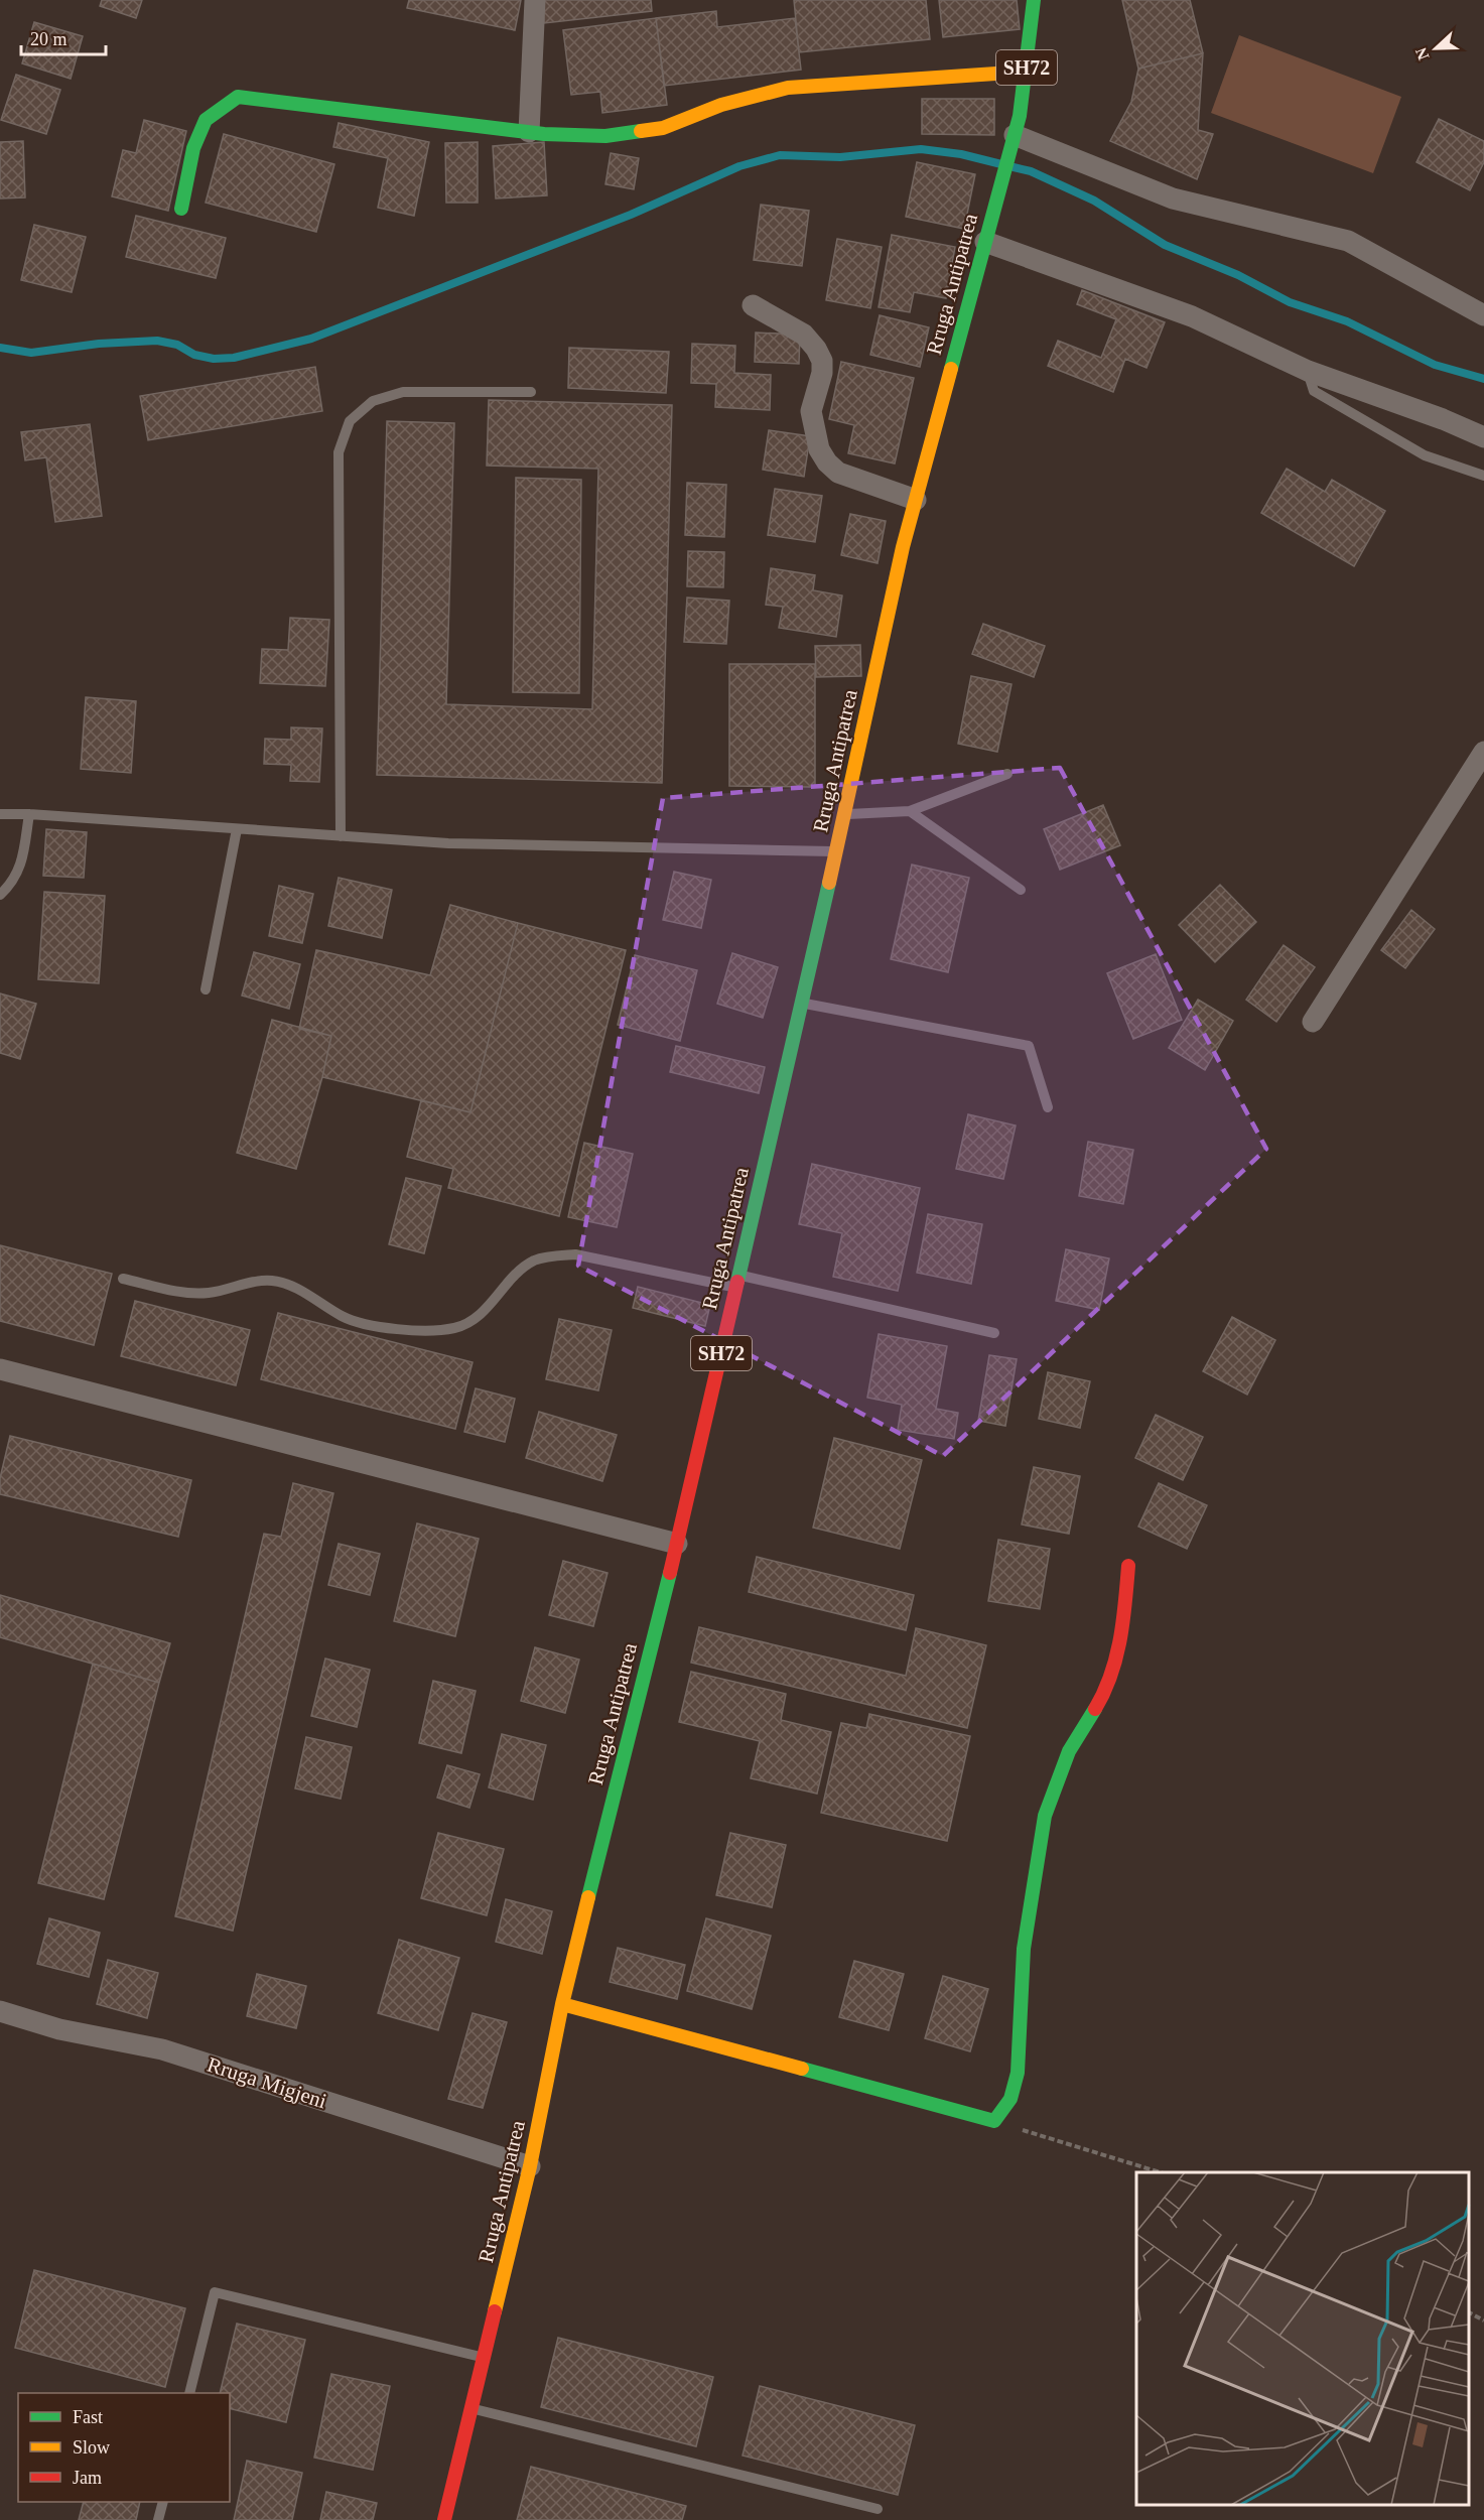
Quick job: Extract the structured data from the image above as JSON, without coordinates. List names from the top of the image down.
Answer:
{
  "streets": {
    "main road": ["SH72", "Rruga Antipatrea"],
    "street": ["Rruga Migjeni"]
  },
  "crossings": [
    ["Rruga Antipatrea", "Rruga Migjeni"]
  ],
  "legend": ["Fast", "Slow", "Jam"],
  "scale_bar": "20 m",
  "north": "left"
}
